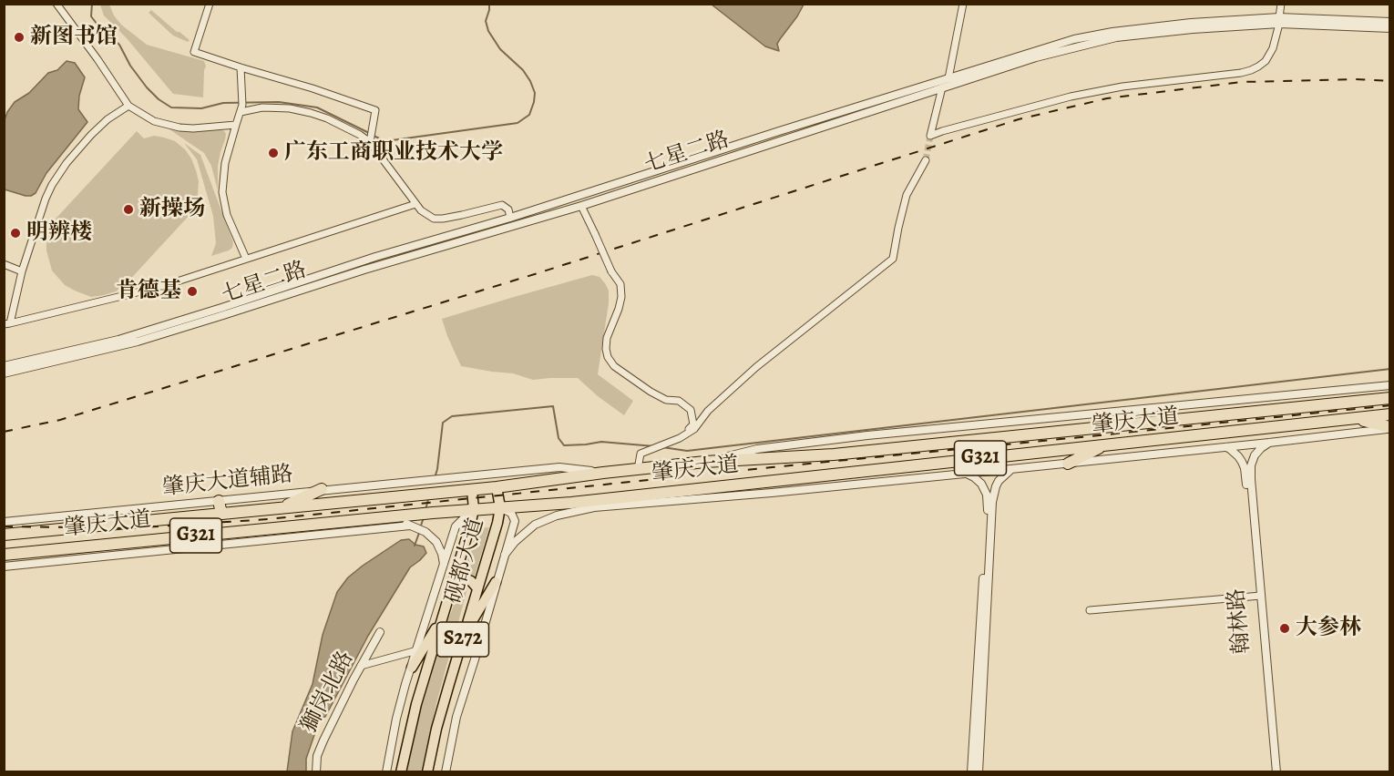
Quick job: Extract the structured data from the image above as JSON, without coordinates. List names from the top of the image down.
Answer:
{
  "streets": {
    "highway": ["肇庆大道", "G321"],
    "main road": ["砚都大道", "S272"],
    "street": [
      "七星二路",
      "肇庆大道辅路",
      "翰林路",
      "獅岗北路"
    ]
  },
  "crossings": [
    ["肇庆大道", "肇庆大道辅路"],
    ["肇庆大道", "砚都大道"]
  ],
  "places": [
    "新图书馆",
    "广东工商职业技术大学",
    "新操场",
    "明辨楼",
    "肯德基",
    "大参林"
  ]
}
